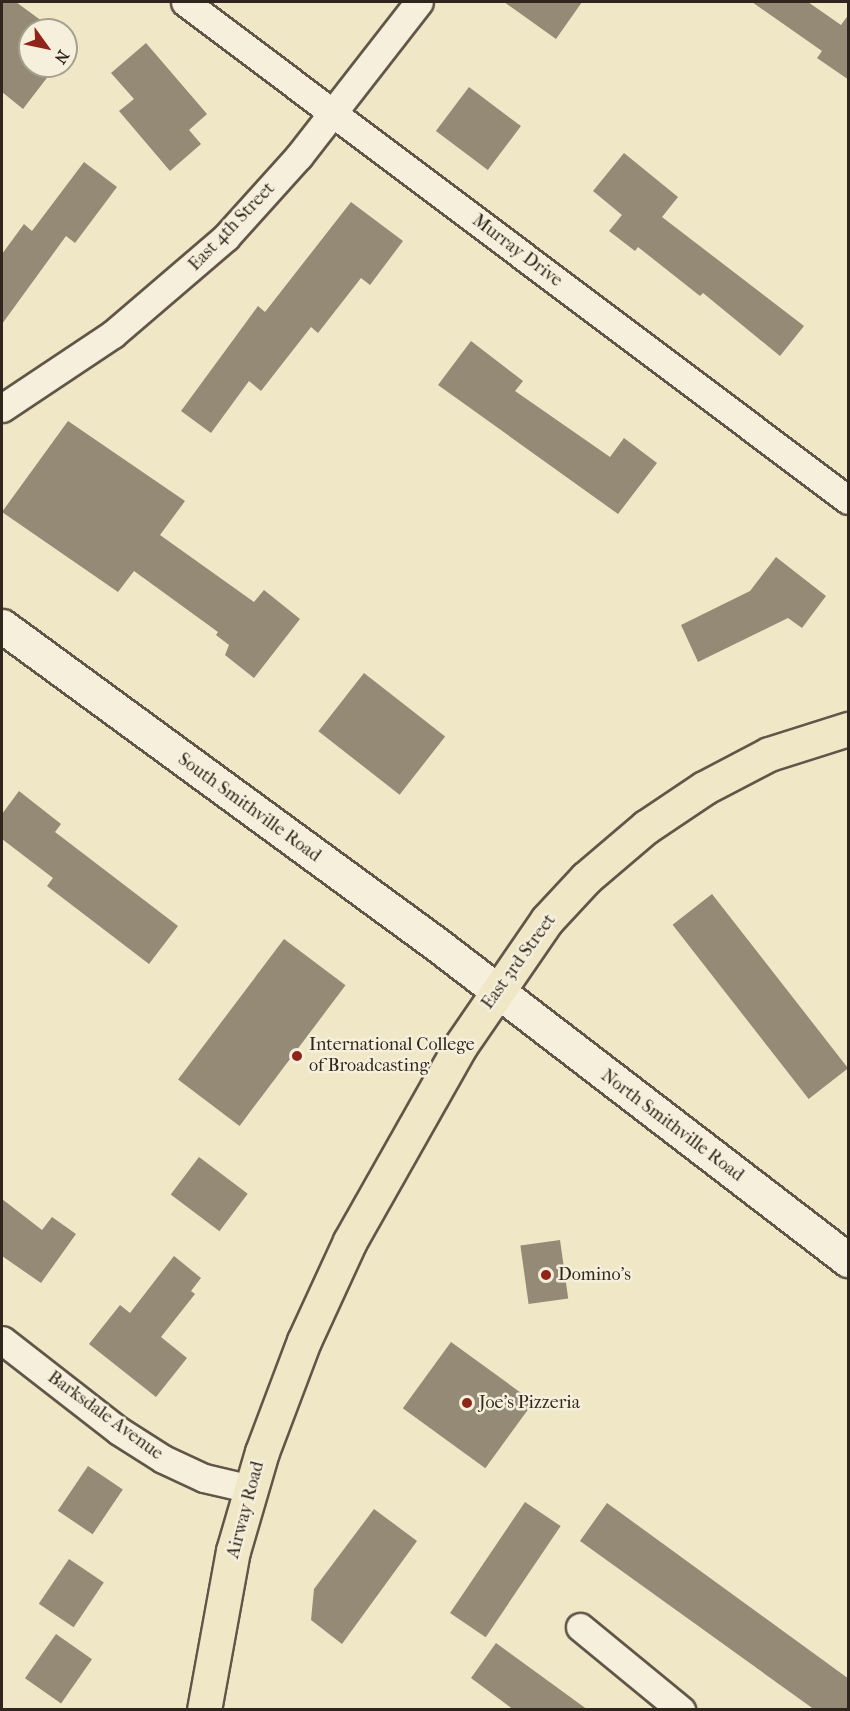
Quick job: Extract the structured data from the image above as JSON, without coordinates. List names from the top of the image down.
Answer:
{
  "streets": {
    "main road": [
      "South Smithville Road",
      "East 3rd Street",
      "North Smithville Road",
      "Airway Road"
    ],
    "street": ["East 4th Street", "Murray Drive", "Barksdale Avenue"]
  },
  "crossings": [
    ["East 4th Street", "Murray Drive"],
    ["South Smithville Road", "East 3rd Street"],
    ["South Smithville Road", "North Smithville Road"],
    ["East 3rd Street", "North Smithville Road"],
    ["East 3rd Street", "Airway Road"],
    ["Barksdale Avenue", "Airway Road"]
  ],
  "places": ["International College of Broadcasting", "Domino's", "Joe's Pizzeria"],
  "north": "bottom right"
}
